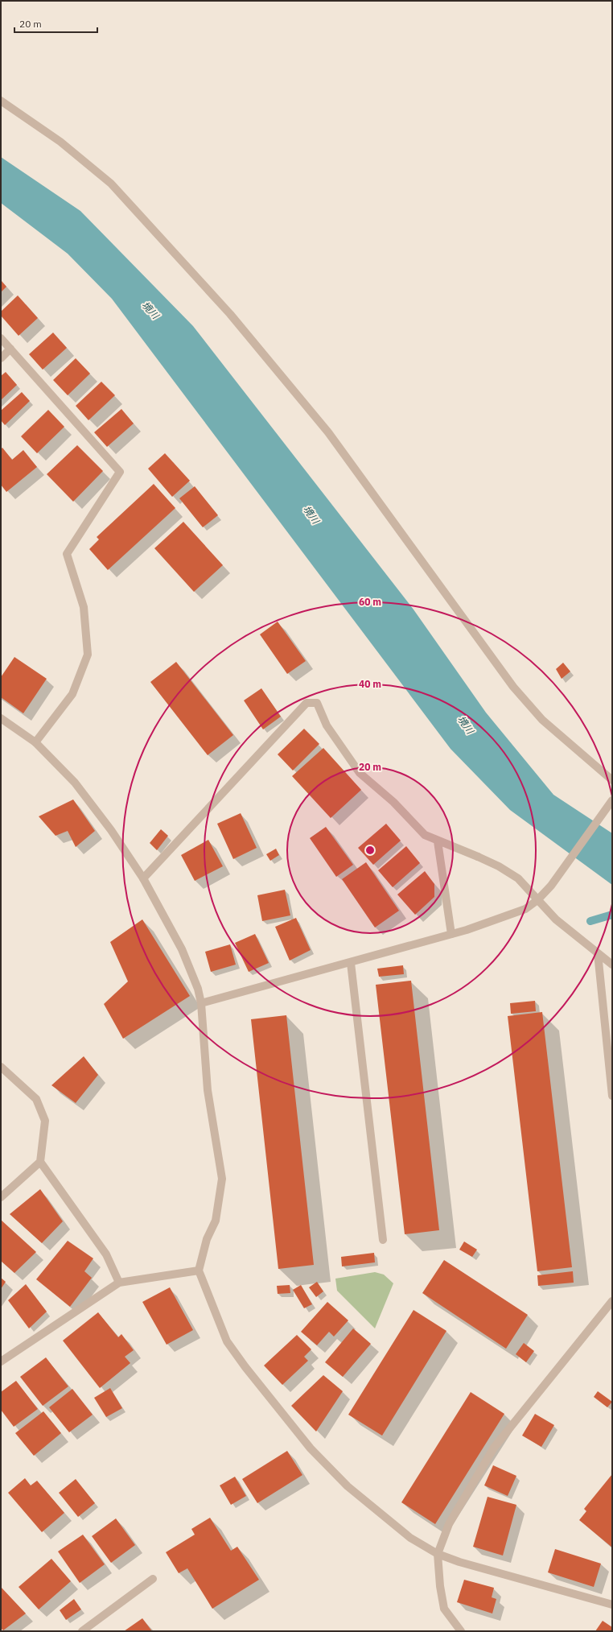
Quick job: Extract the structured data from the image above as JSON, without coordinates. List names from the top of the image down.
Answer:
{
  "water": ["境川"],
  "scale_bar": "20 m",
  "rings": ["60 m", "40 m", "20 m"]
}
